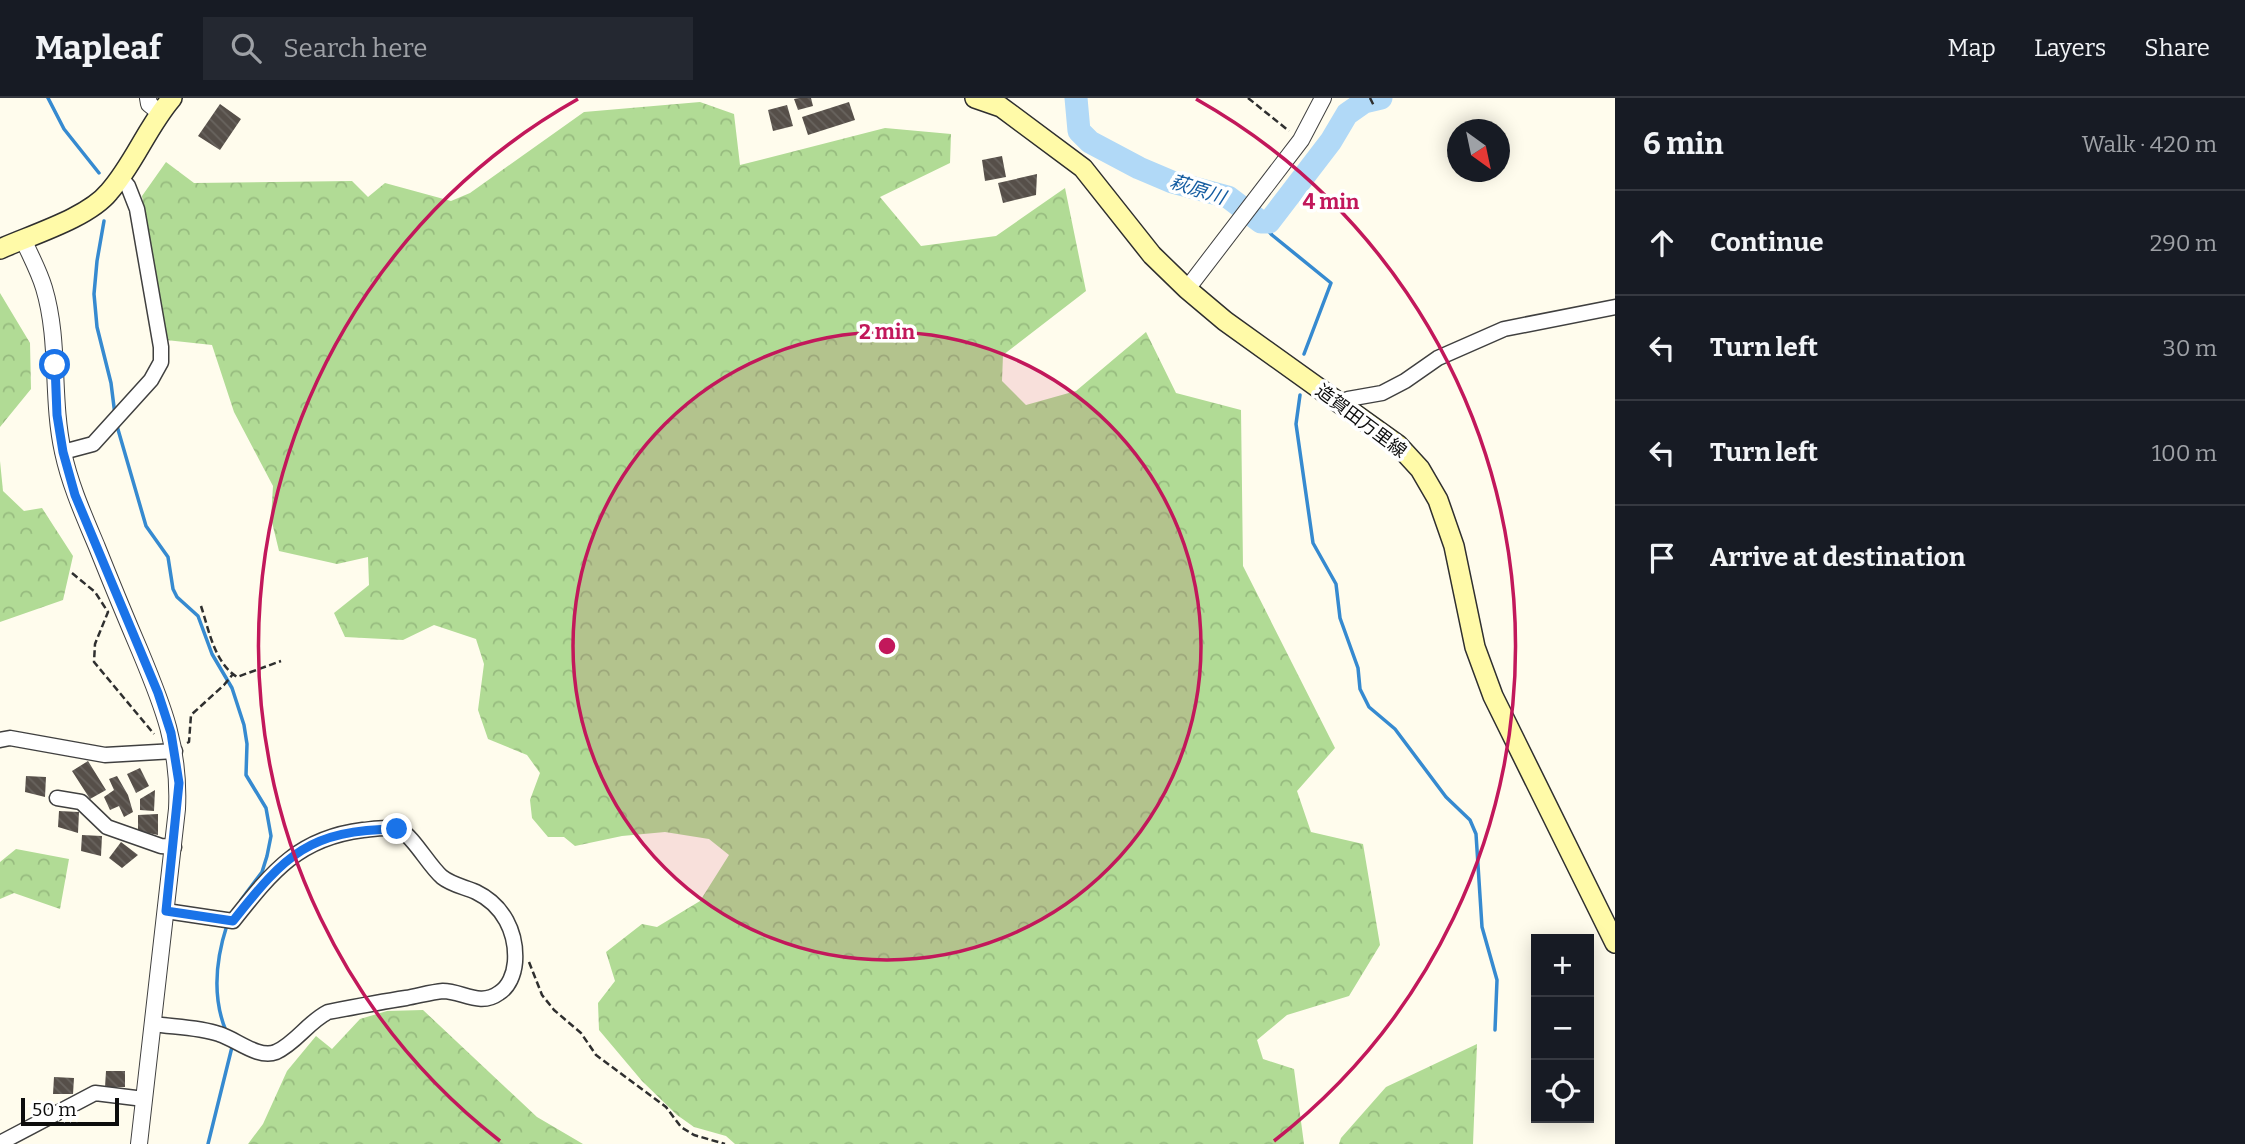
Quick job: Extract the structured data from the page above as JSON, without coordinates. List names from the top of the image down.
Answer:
{
  "streets": {
    "main road": ["造賀田万里線"]
  },
  "water": ["萩原川"],
  "scale_bar": "50 m",
  "north": "bottom right",
  "page": {
    "header": "Mapleaf",
    "search": "Search here",
    "nav": ["Map", "Layers", "Share"],
    "heading": ["6 min", "Walk · 420 m"],
    "list": [
      ["Continue", "290 m"],
      ["Turn left", "30 m"],
      ["Turn left", "100 m"],
      "Arrive at destination"
    ],
    "map_buttons": ["+", "−"],
    "scale": "50 m"
  },
  "rings": ["4 min", "2 min"]
}
